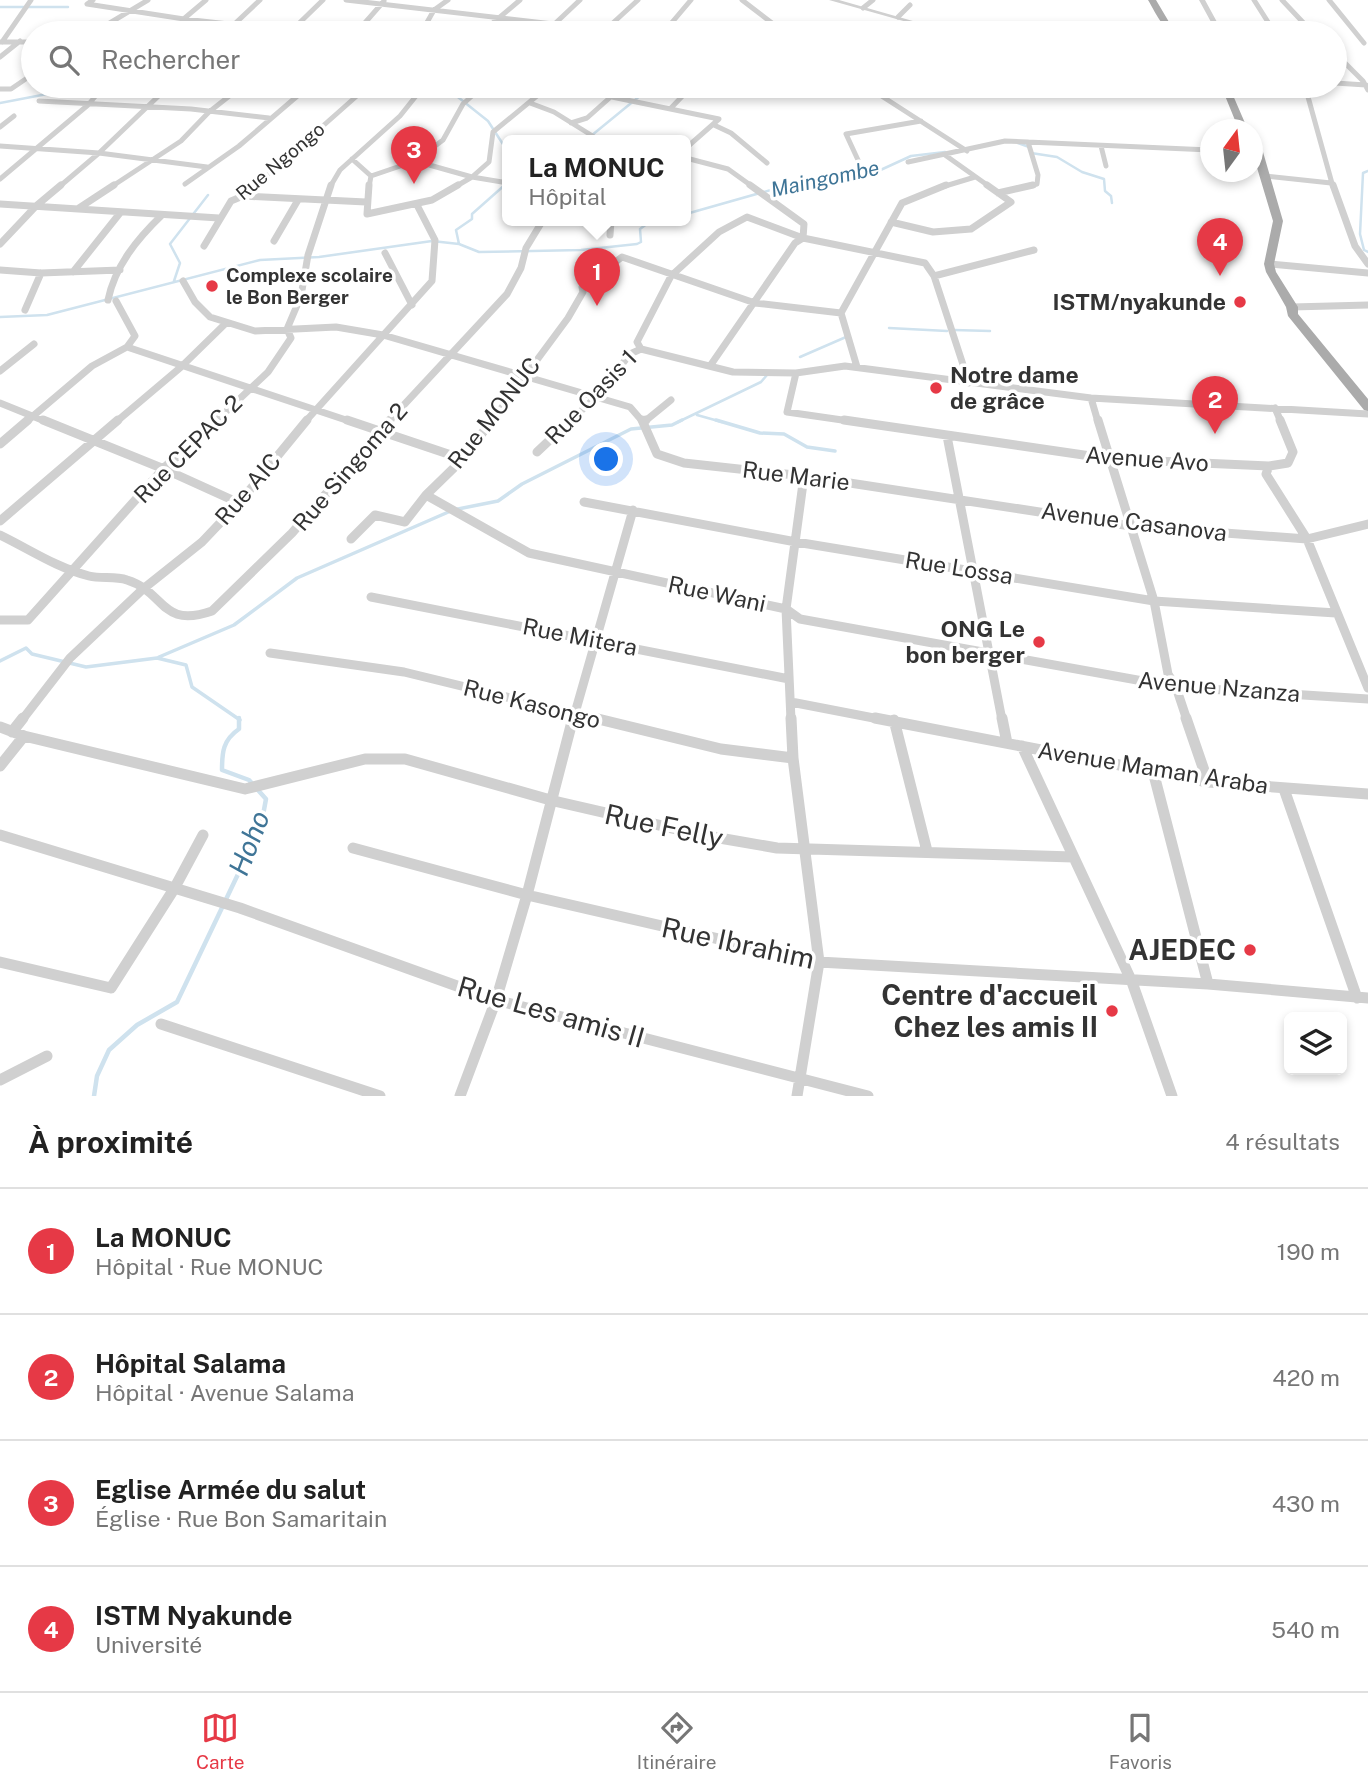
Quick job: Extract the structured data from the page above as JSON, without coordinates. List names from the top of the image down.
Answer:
{
  "streets": {
    "street": [
      "Rue Ngongo",
      "Rue Oasis 1",
      "Rue MONUC",
      "Rue CEPAC 2",
      "Avenue Avo",
      "Rue Singoma 2",
      "Rue Marie",
      "Rue AIC",
      "Avenue Casanova",
      "Rue Lossa",
      "Rue Wani",
      "Rue Mitera",
      "Avenue Nzanza",
      "Rue Kasongo",
      "Avenue Maman Araba",
      "Rue Felly",
      "Rue Ibrahim",
      "Rue Les amis II"
    ]
  },
  "crossings": [
    ["Rue Oasis 1", "Rue MONUC"],
    ["Rue MONUC", "Rue Wani"],
    ["Rue Singoma 2", "Rue AIC"],
    ["Rue Marie", "Avenue Casanova"],
    ["Rue Wani", "Avenue Nzanza"]
  ],
  "water": ["Maingombe", "Hoho"],
  "places": [
    "Complexe scolaire le Bon Berger",
    "ISTM/nyakunde",
    "Notre dame de grâce",
    "ONG Le bon berger",
    "AJEDEC",
    "Centre d'accueil Chez les amis II"
  ],
  "north": "top",
  "page": {
    "search": "Rechercher",
    "pins": [
      "3",
      "4",
      "1",
      "2"
    ],
    "popup": ["La MONUC", "Hôpital"],
    "heading": ["À proximité", "4 résultats"],
    "list": [
      {
        "mark": "1",
        "name": "La MONUC",
        "note": "Hôpital · Rue MONUC",
        "value": "190 m"
      },
      {
        "mark": "2",
        "name": "Hôpital Salama",
        "note": "Hôpital · Avenue Salama",
        "value": "420 m"
      },
      {
        "mark": "3",
        "name": "Eglise Armée du salut",
        "note": "Église · Rue Bon Samaritain",
        "value": "430 m"
      },
      {
        "mark": "4",
        "name": "ISTM Nyakunde",
        "note": "Université",
        "value": "540 m"
      }
    ],
    "nav": ["Carte", "Itinéraire", "Favoris"]
  }
}
